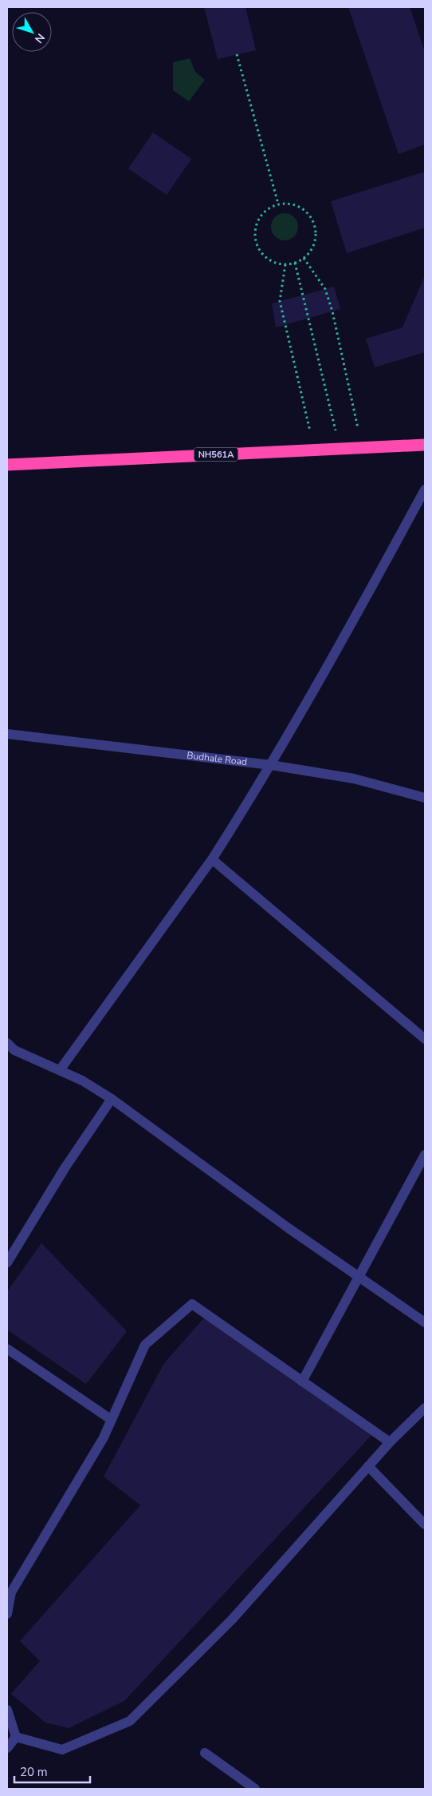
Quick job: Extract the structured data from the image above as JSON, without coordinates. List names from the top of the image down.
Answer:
{
  "streets": {
    "highway": ["NH561A"],
    "street": ["Budhale Road"]
  },
  "scale_bar": "20 m",
  "north": "bottom right"
}
